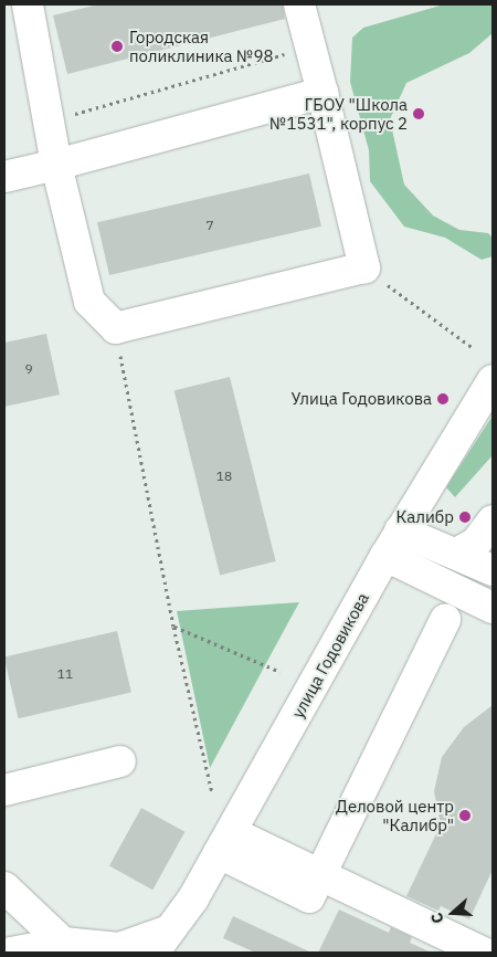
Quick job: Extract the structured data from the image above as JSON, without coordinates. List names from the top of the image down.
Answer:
{
  "streets": {
    "street": ["улица Годовикова"]
  },
  "places": [
    "Городская поликлиника №98",
    "ГБОУ \"Школа №1531\", корпус 2",
    "Улица Годовикова",
    "Калибр",
    "Деловой центр \"Калибр\""
  ],
  "house_numbers": [
    "7",
    "9",
    "18",
    "11"
  ],
  "north": "left"
}
